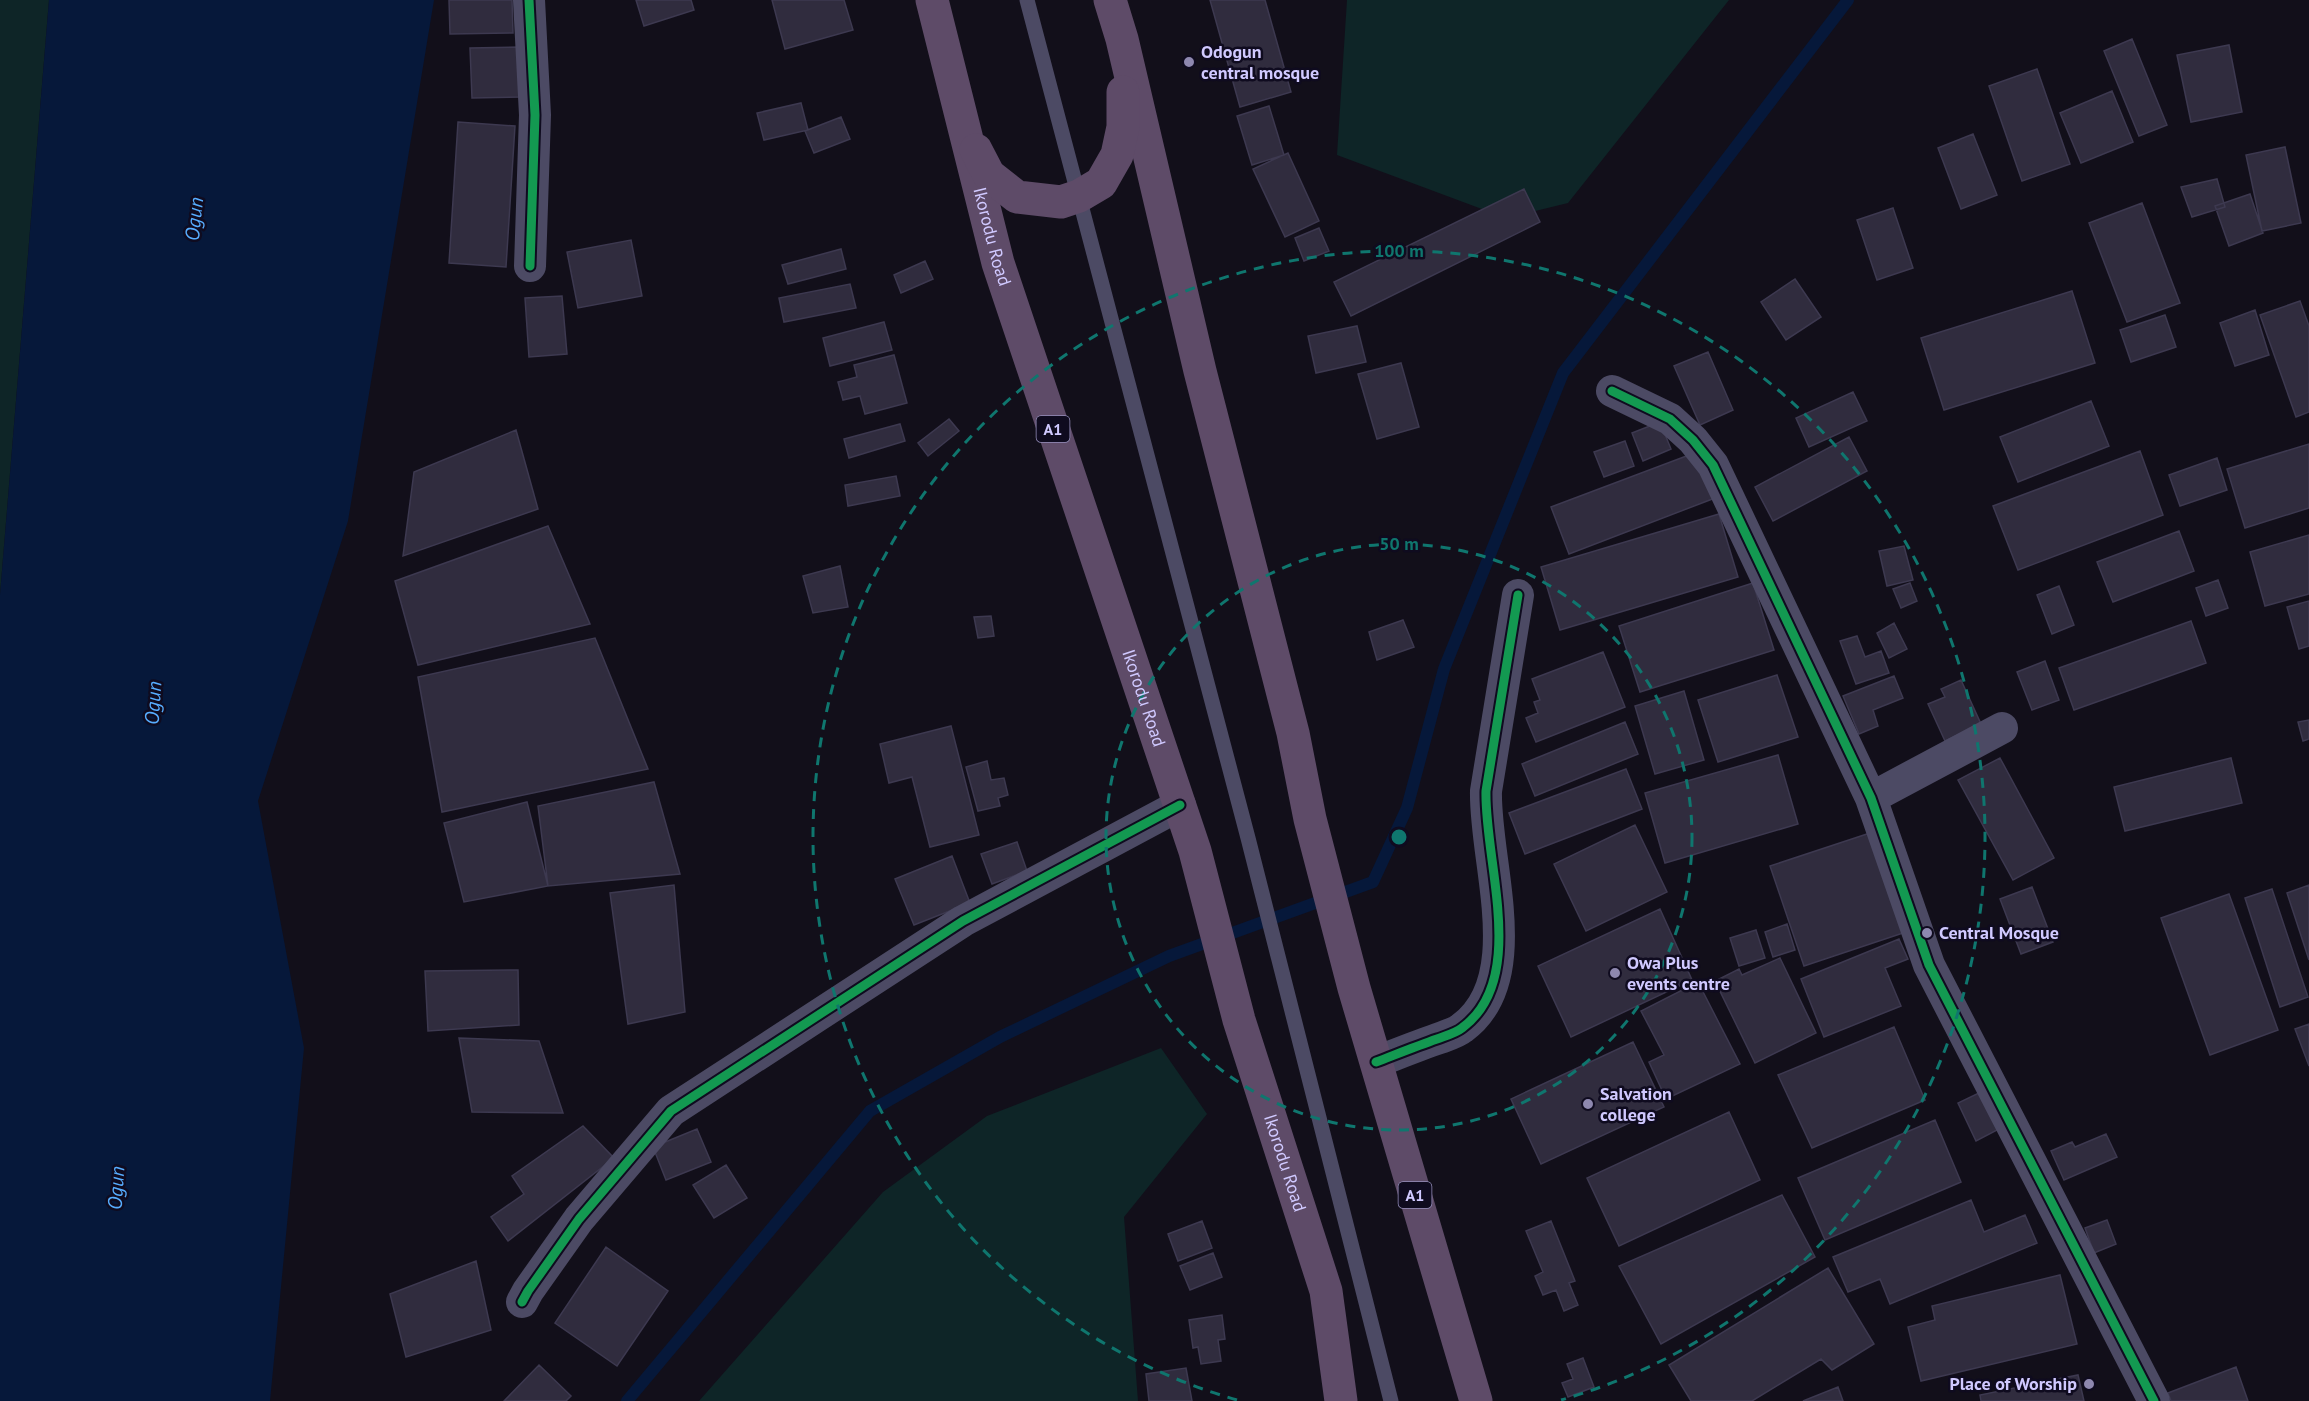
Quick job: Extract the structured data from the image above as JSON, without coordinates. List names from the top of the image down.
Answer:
{
  "streets": {
    "highway": ["Ikorodu Road", "A1"]
  },
  "water": ["Ogun"],
  "places": [
    "Odogun central mosque",
    "Central Mosque",
    "Owa Plus events centre",
    "Salvation college",
    "Place of Worship"
  ],
  "rings": ["100 m", "50 m"]
}
